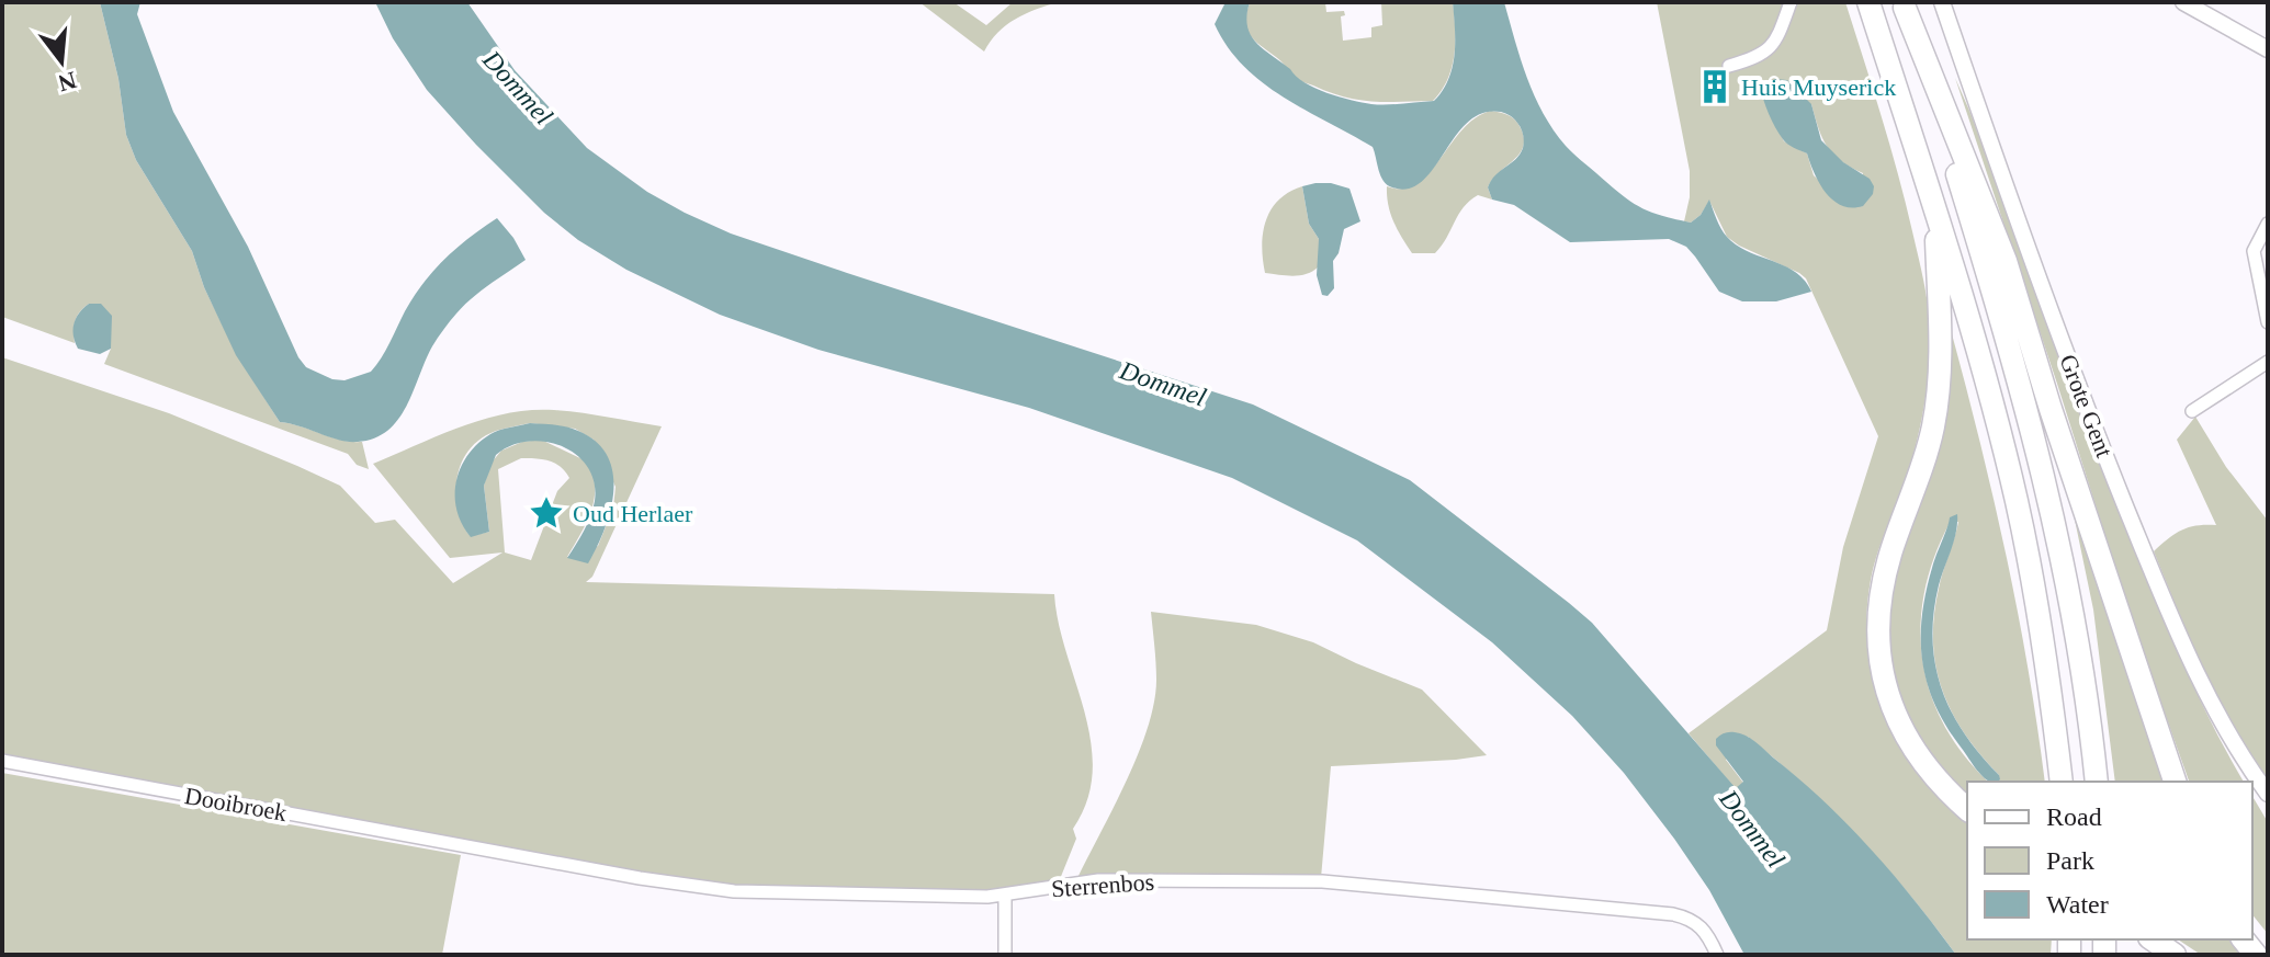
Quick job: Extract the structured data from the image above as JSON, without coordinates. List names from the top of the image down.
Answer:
{
  "streets": {
    "street": ["Grote Gent", "Dooibroek", "Sterrenbos"]
  },
  "crossings": [
    ["Dooibroek", "Sterrenbos"]
  ],
  "water": ["Dommel"],
  "places": {
    "building": ["Huis Muyserick"],
    "place": ["Oud Herlaer"]
  },
  "legend": ["Road", "Park", "Water"],
  "north": "bottom"
}
